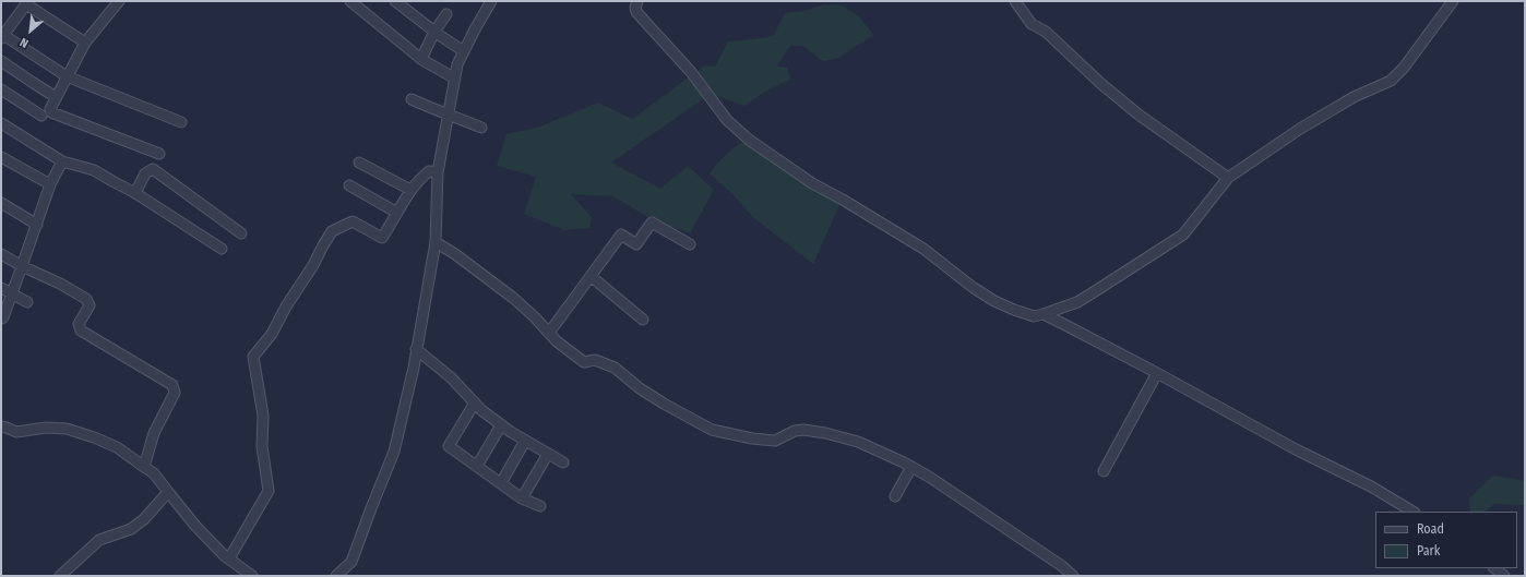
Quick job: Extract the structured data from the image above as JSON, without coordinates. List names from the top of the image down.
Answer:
{
  "legend": ["Road", "Park"],
  "north": "bottom left"
}
